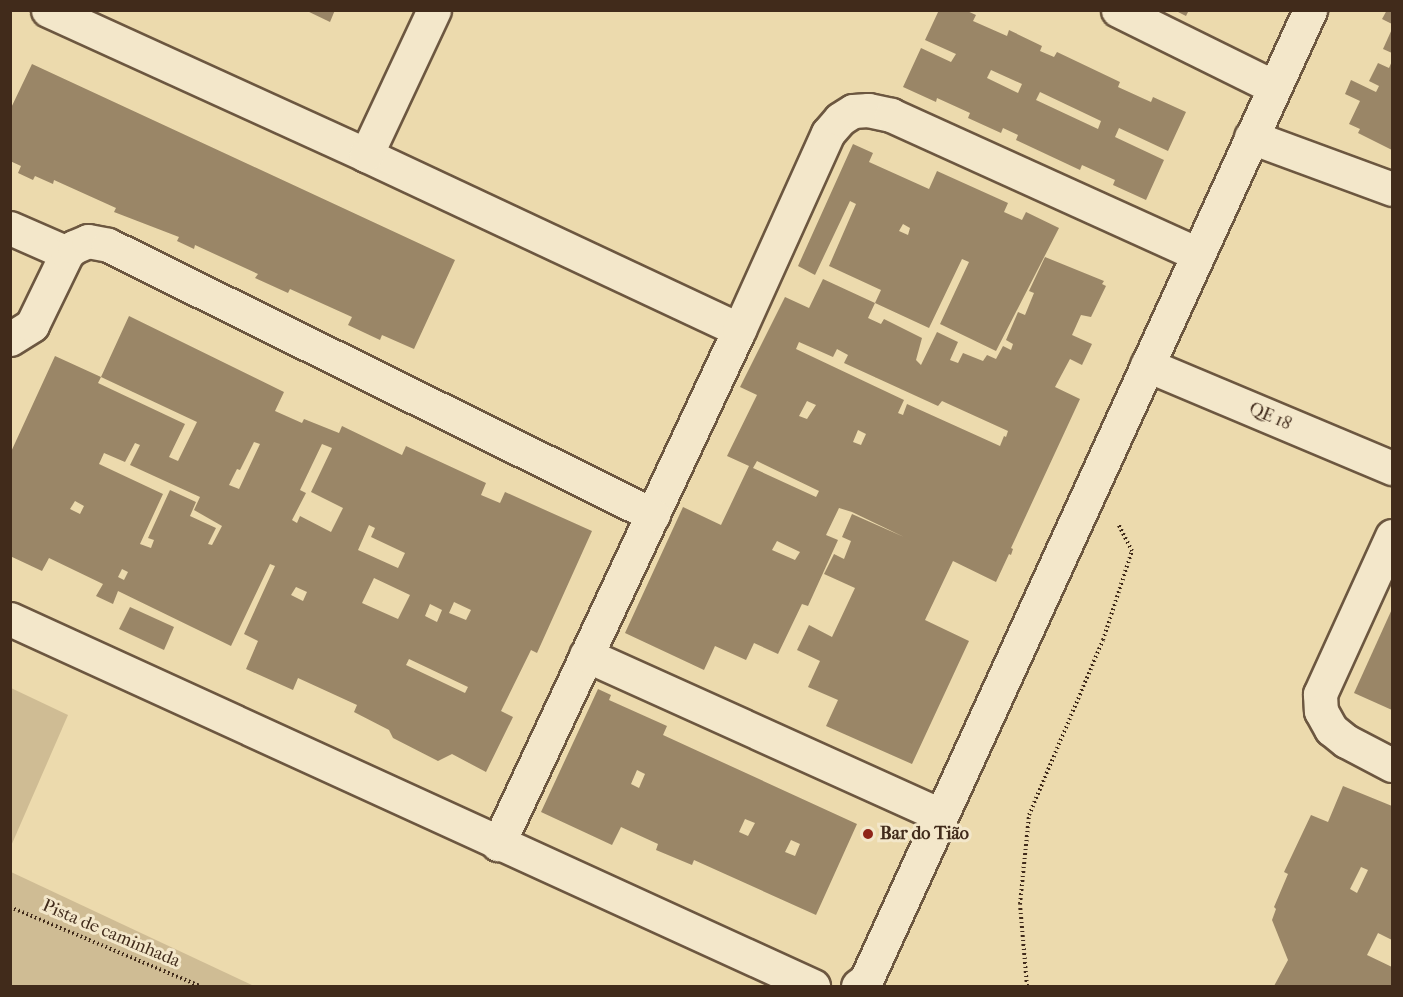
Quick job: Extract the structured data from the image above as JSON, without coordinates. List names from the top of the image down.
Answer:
{
  "streets": {
    "street": ["QE 18"],
    "path": ["Pista de caminhada"]
  },
  "places": ["Bar do Tião"]
}
